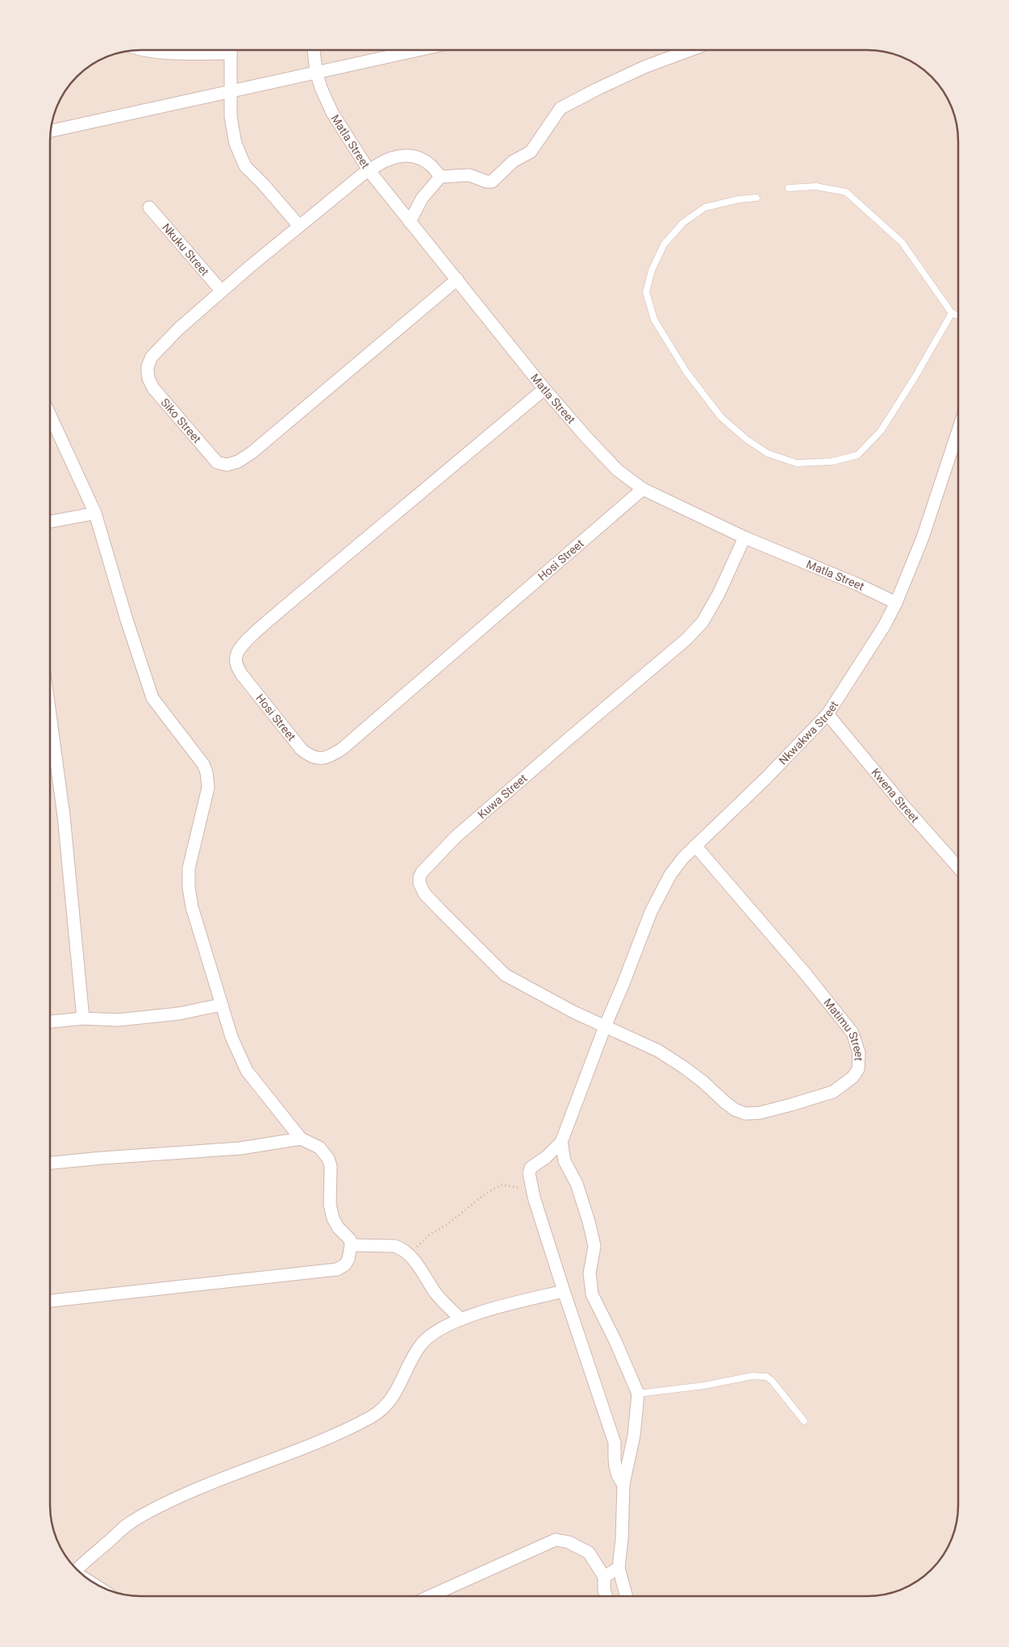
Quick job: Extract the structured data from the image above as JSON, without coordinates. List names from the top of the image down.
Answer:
{
  "streets": {
    "street": [
      "Matla Street",
      "Nkuku Street",
      "Siko Street",
      "Hosi Street",
      "Nkwakwa Street",
      "Kwena Street",
      "Kuwa Street",
      "Matimu Street"
    ]
  },
  "crossings": [
    ["Matla Street", "Siko Street"],
    ["Matla Street", "Hosi Street"],
    ["Matla Street", "Nkwakwa Street"],
    ["Matla Street", "Kuwa Street"],
    ["Nkuku Street", "Siko Street"],
    ["Nkwakwa Street", "Kwena Street"],
    ["Nkwakwa Street", "Kuwa Street"],
    ["Nkwakwa Street", "Matimu Street"],
    ["Kuwa Street", "Matimu Street"]
  ]
}
